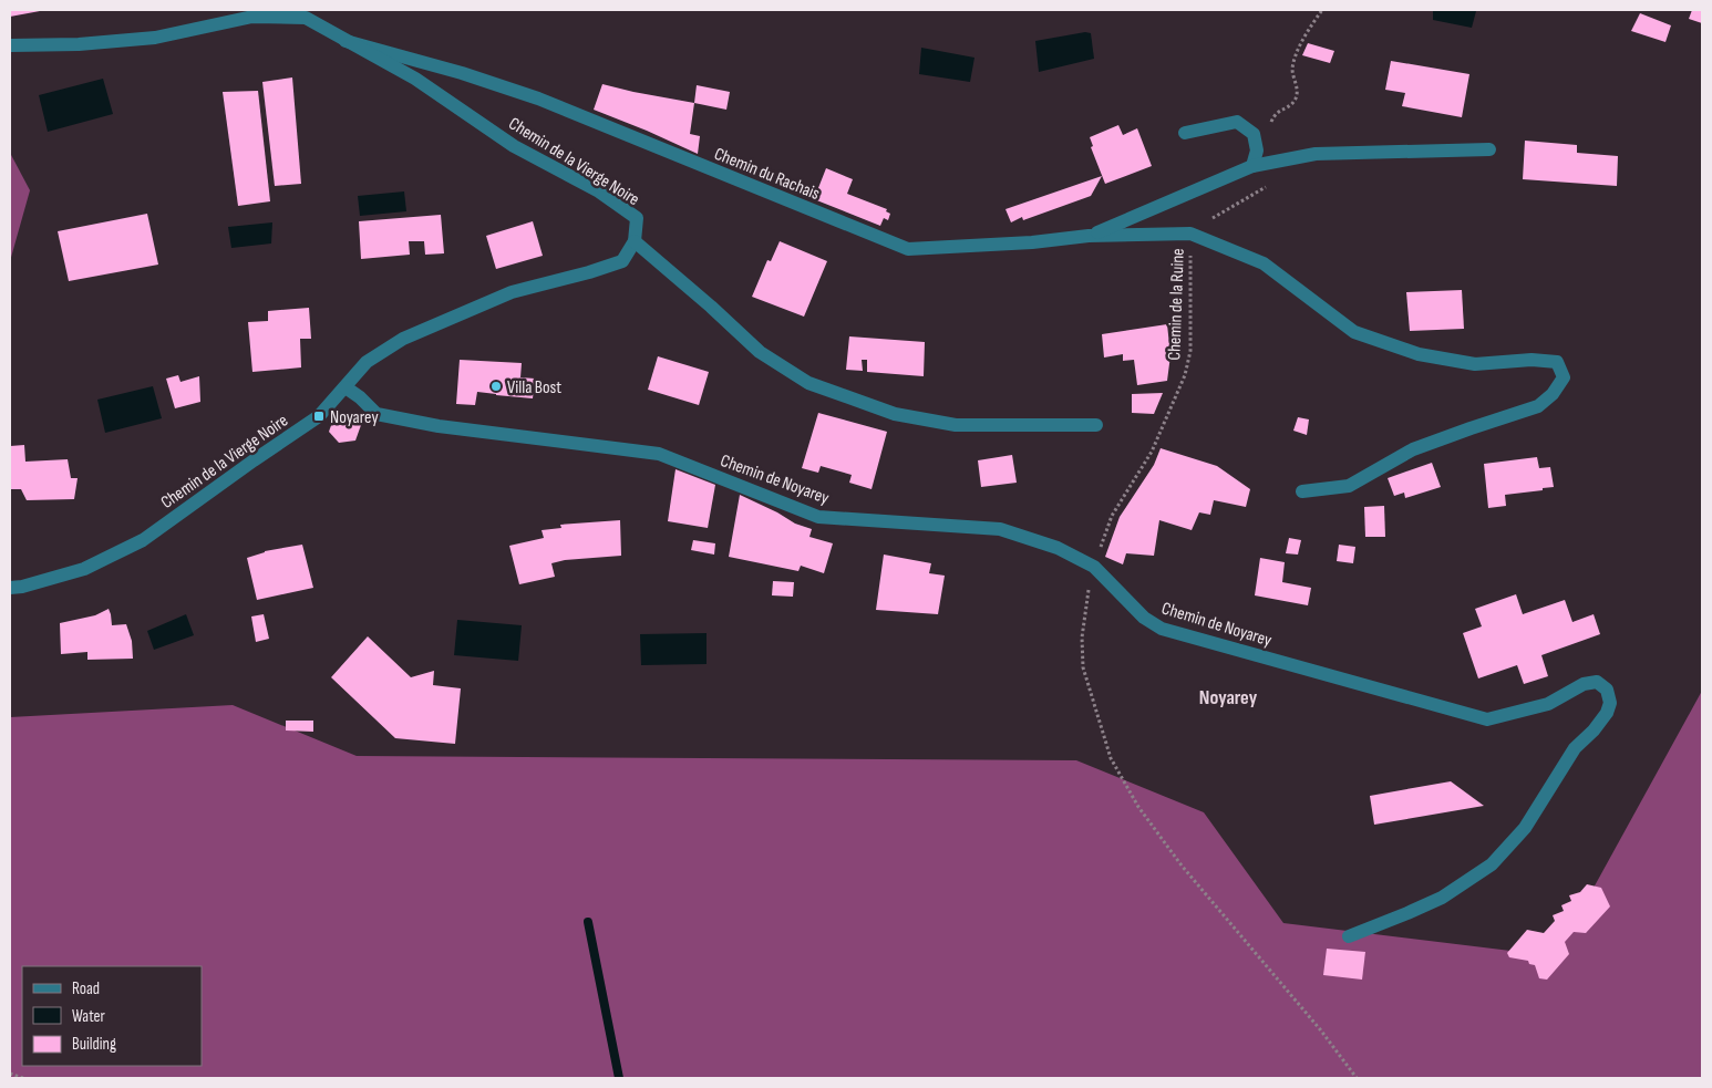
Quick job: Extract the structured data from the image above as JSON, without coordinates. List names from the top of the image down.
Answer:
{
  "streets": {
    "street": ["Chemin de la Vierge Noire", "Chemin du Rachais", "Chemin de Noyarey"],
    "path": ["Chemin de la Ruine"]
  },
  "crossings": [
    ["Chemin de la Vierge Noire", "Chemin du Rachais"],
    ["Chemin de la Vierge Noire", "Chemin de Noyarey"],
    ["Chemin du Rachais", "Chemin de la Ruine"],
    ["Chemin de la Ruine", "Chemin de Noyarey"]
  ],
  "districts": ["Noyarey"],
  "places": {
    "other": ["Villa Bost"],
    "transit": ["Noyarey"]
  },
  "legend": ["Road", "Water", "Building"]
}
